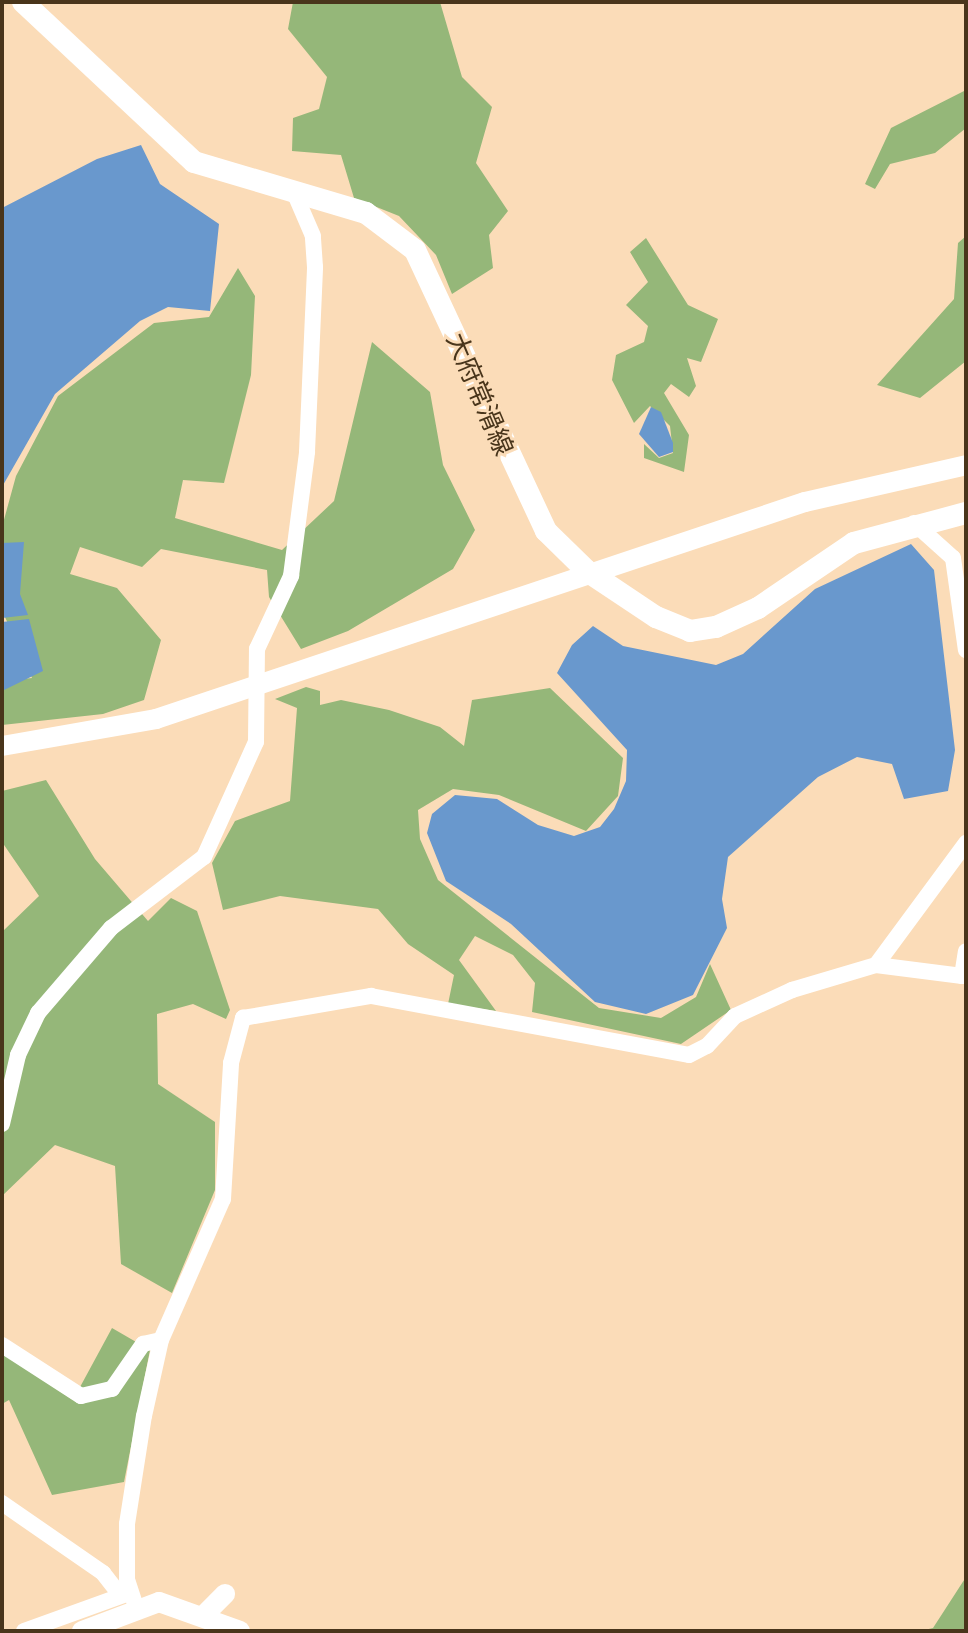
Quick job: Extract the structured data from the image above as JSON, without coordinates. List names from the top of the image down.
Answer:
{
  "streets": {
    "main road": ["大府常滑線"]
  }
}
